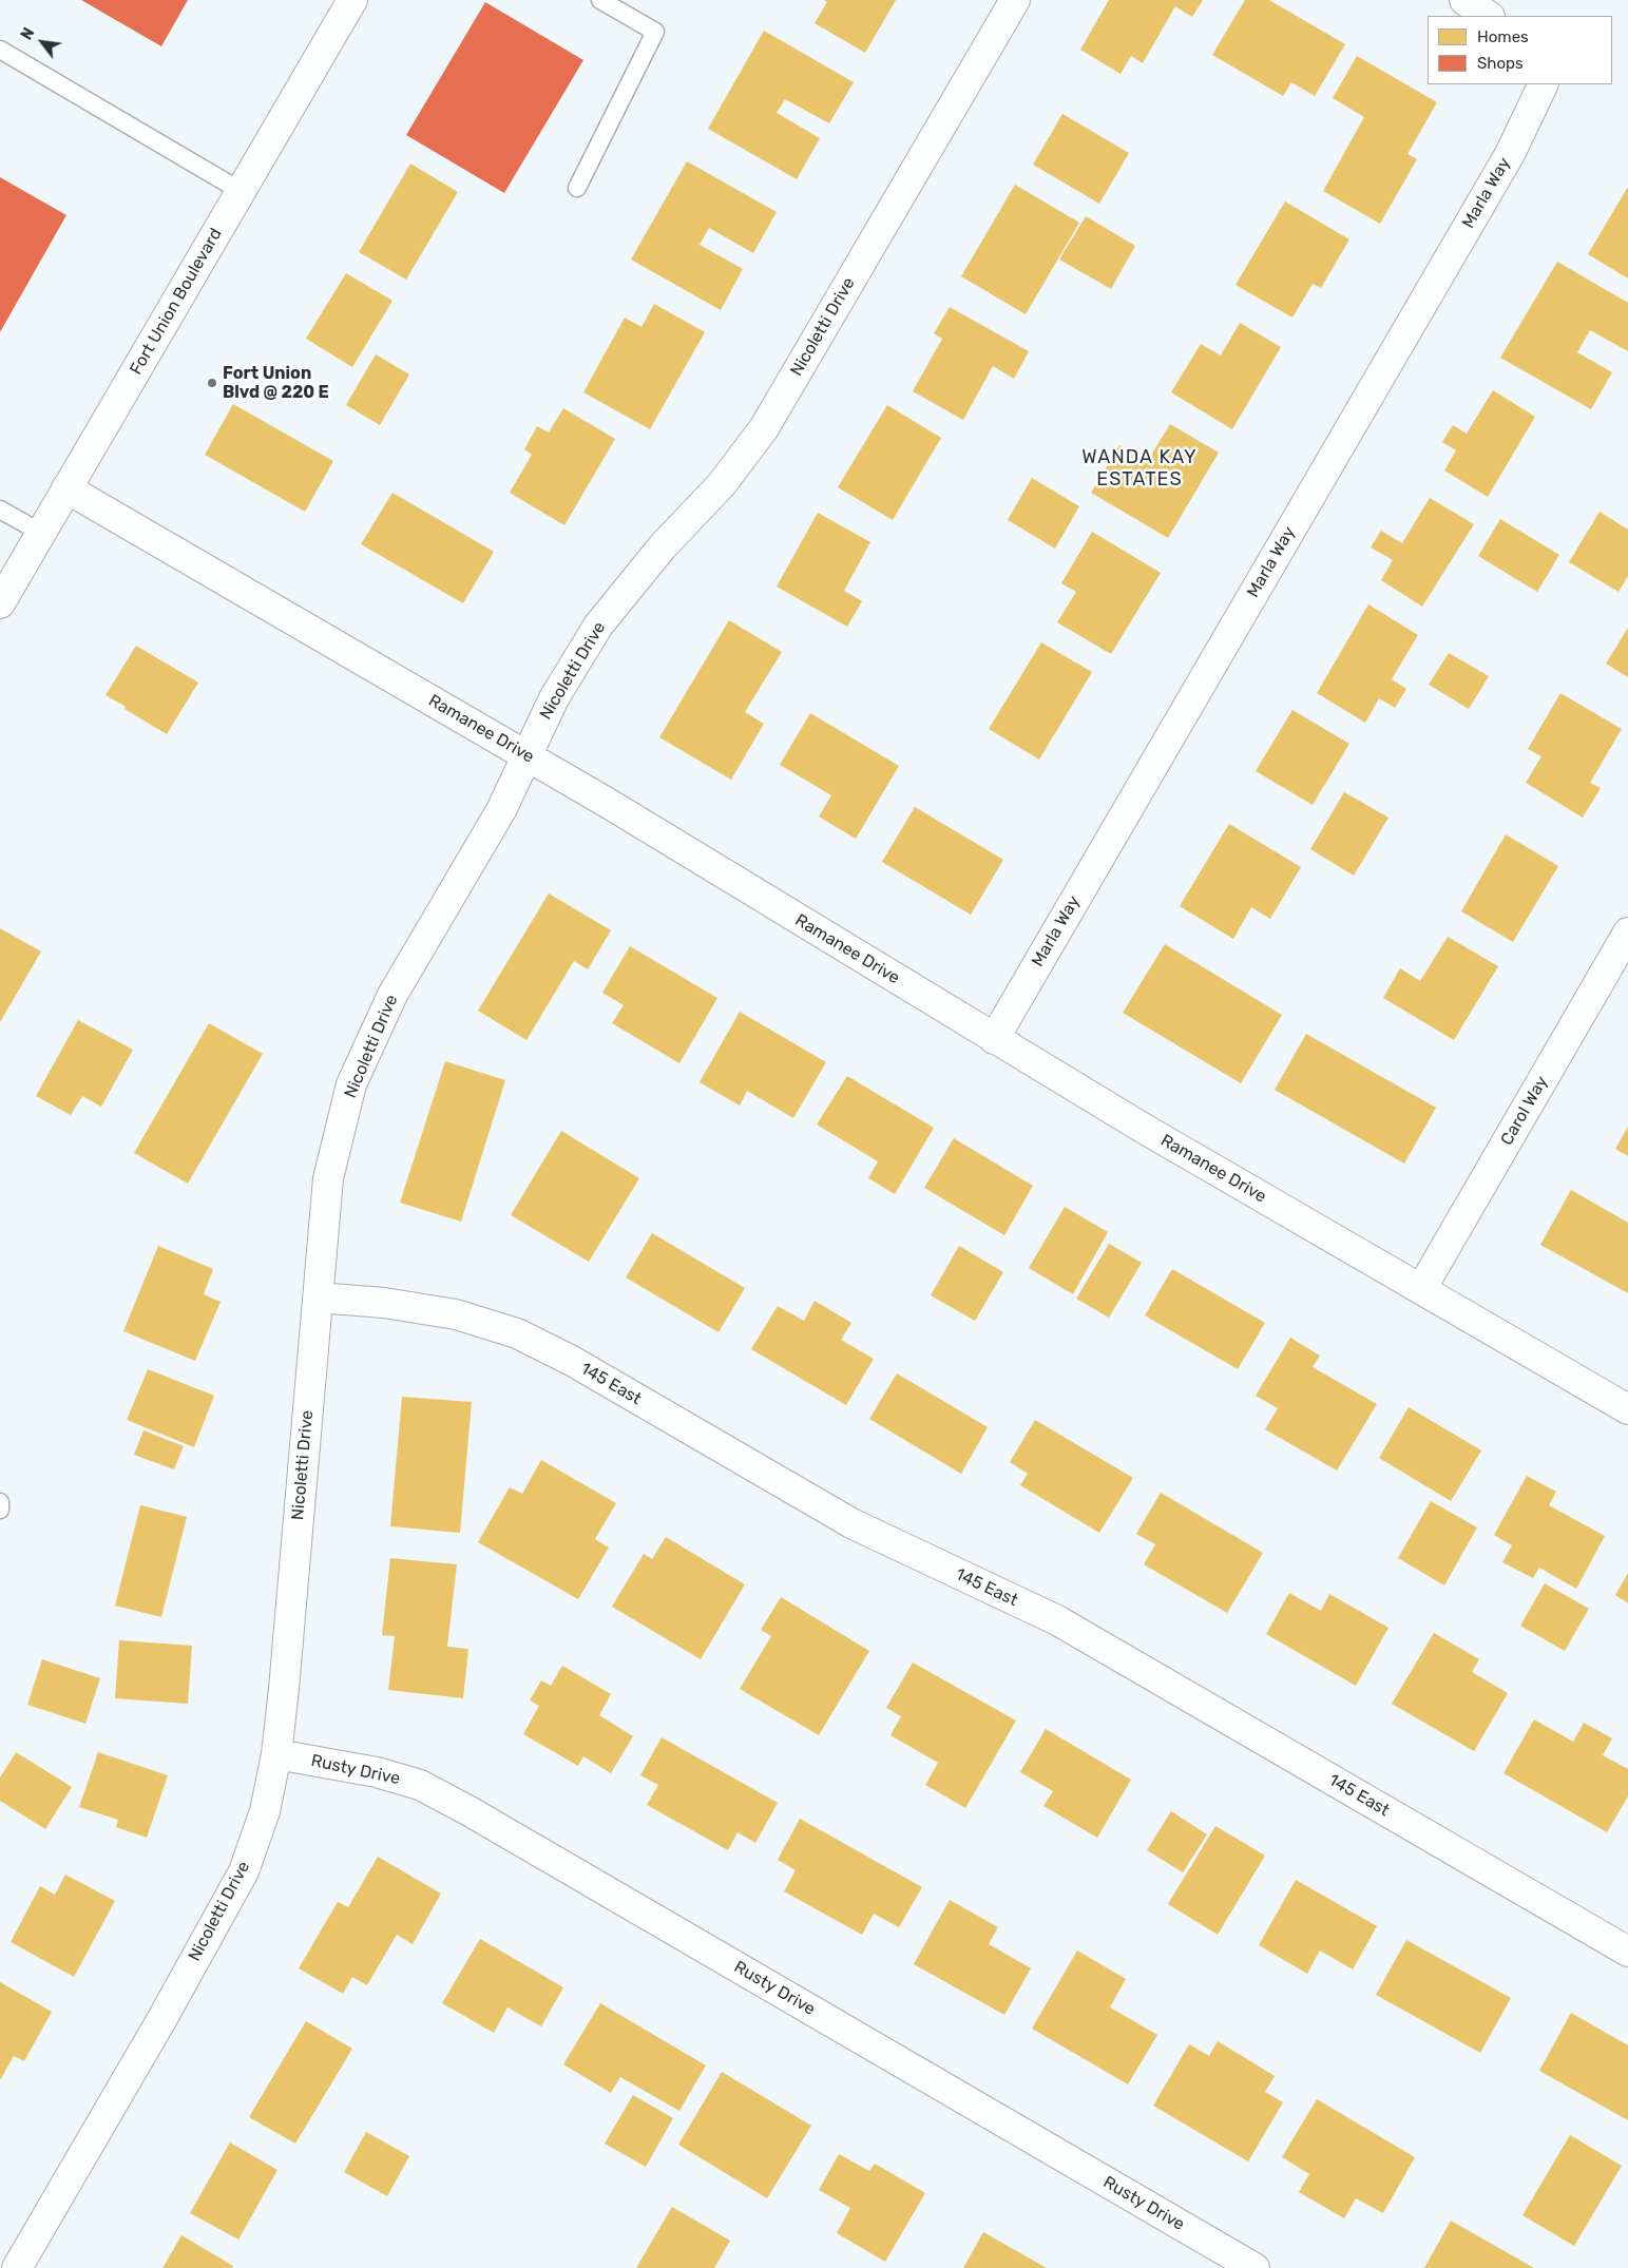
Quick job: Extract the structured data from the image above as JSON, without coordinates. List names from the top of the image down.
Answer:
{
  "streets": {
    "street": [
      "Marla Way",
      "Fort Union Boulevard",
      "Nicoletti Drive",
      "Ramanee Drive",
      "Carol Way",
      "145 East",
      "Rusty Drive"
    ]
  },
  "crossings": [
    ["Marla Way", "Ramanee Drive"],
    ["Fort Union Boulevard", "Ramanee Drive"],
    ["Nicoletti Drive", "Ramanee Drive"],
    ["Nicoletti Drive", "145 East"],
    ["Nicoletti Drive", "Rusty Drive"],
    ["Ramanee Drive", "Carol Way"]
  ],
  "districts": ["WANDA KAY ESTATES"],
  "places": ["Fort Union Blvd @ 220 E"],
  "legend": ["Homes", "Shops"],
  "north": "top left"
}
